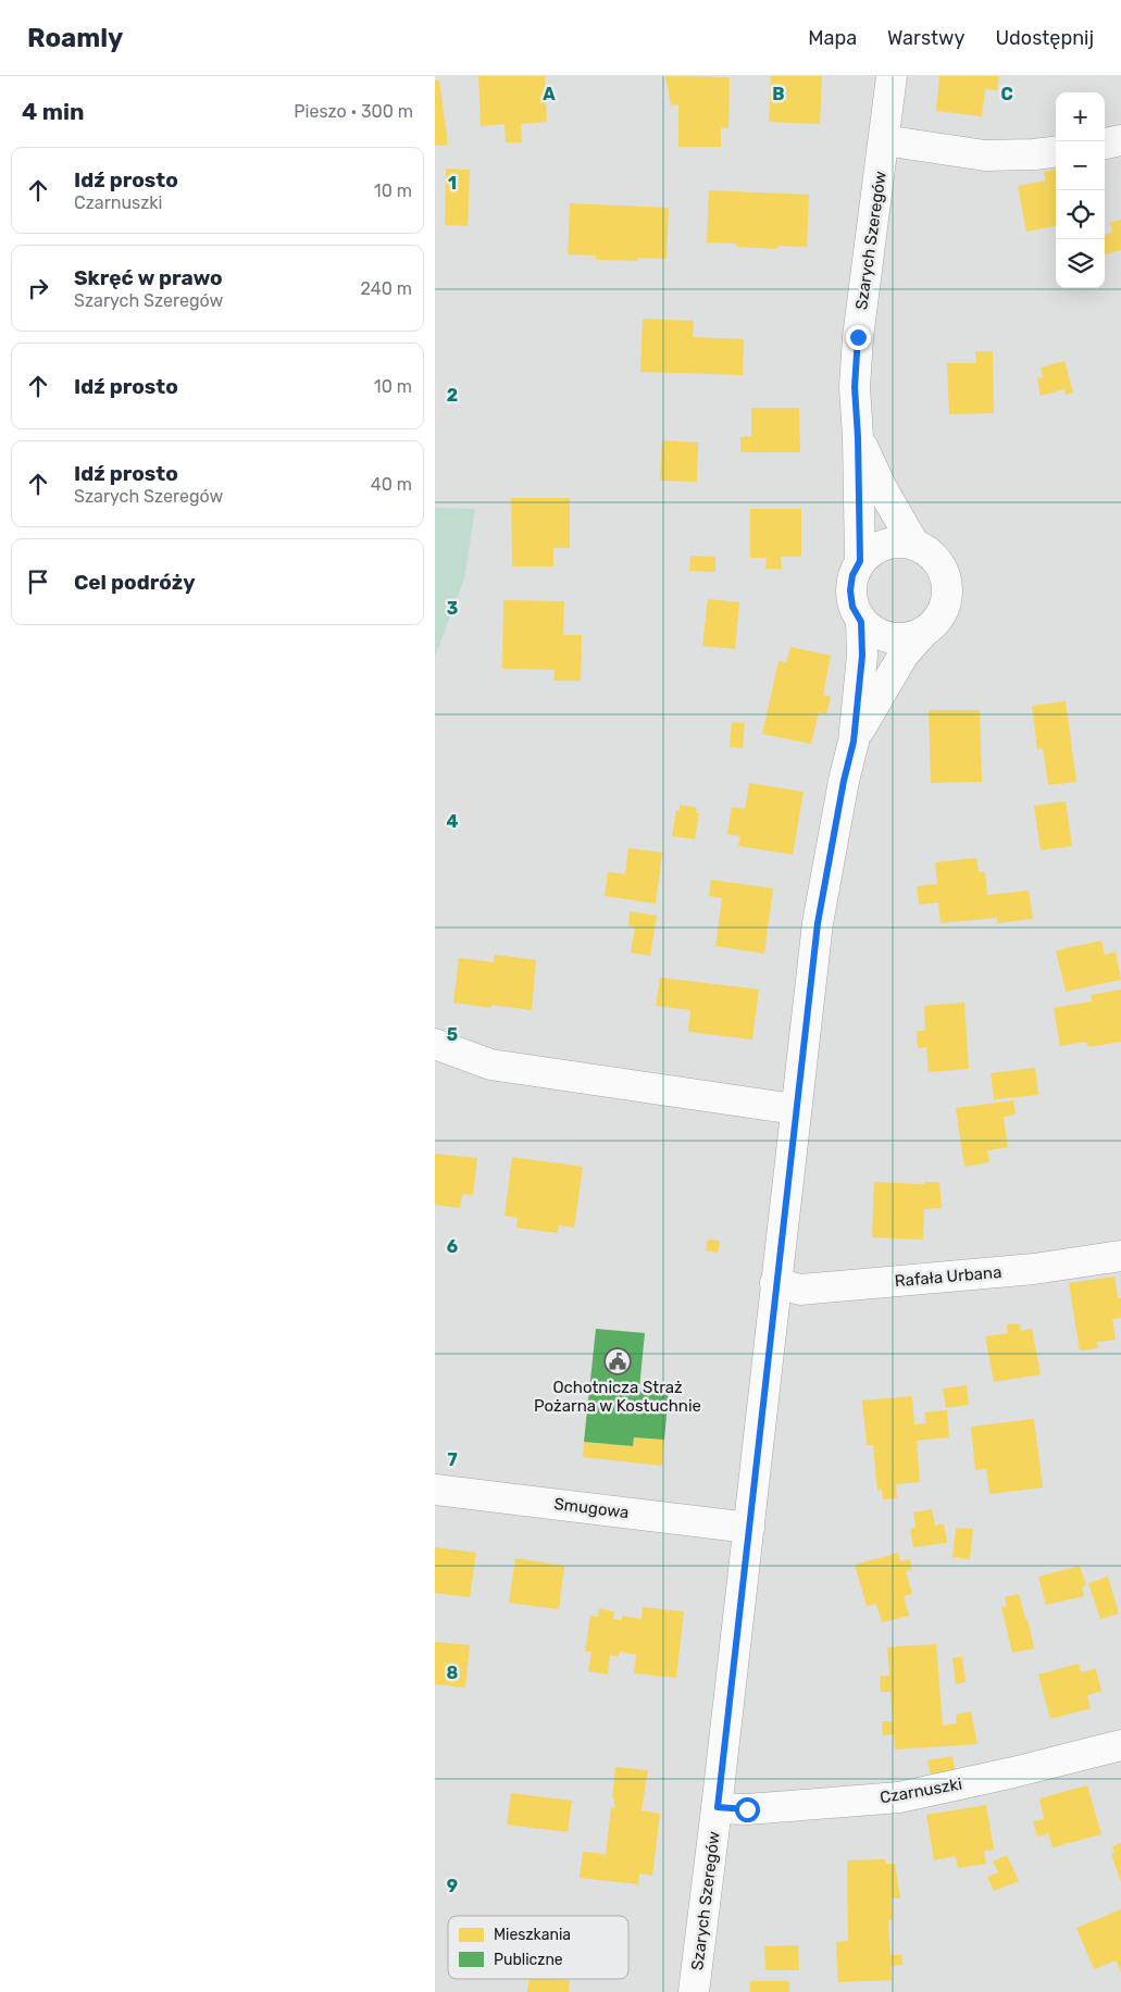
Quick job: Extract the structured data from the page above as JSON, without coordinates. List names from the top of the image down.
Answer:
{
  "streets": {
    "street": [
      "Szarych Szeregów",
      "Rafała Urbana",
      "Smugowa",
      "Czarnuszki"
    ]
  },
  "crossings": [
    ["Szarych Szeregów", "Rafała Urbana"],
    ["Szarych Szeregów", "Smugowa"],
    ["Szarych Szeregów", "Czarnuszki"]
  ],
  "places": {
    "public building": ["Ochotnicza Straż Pożarna w Kostuchnie"]
  },
  "legend": ["Mieszkania", "Publiczne"],
  "page": {
    "header": "Roamly",
    "nav": ["Mapa", "Warstwy", "Udostępnij"],
    "heading": ["4 min", "Pieszo · 300 m"],
    "map_buttons": ["+", "−"],
    "list": [
      ["Idź prosto", "Czarnuszki", "10 m"],
      ["Skręć w prawo", "Szarych Szeregów", "240 m"],
      ["Idź prosto", "10 m"],
      ["Idź prosto", "Szarych Szeregów", "40 m"],
      "Cel podróży"
    ]
  },
  "grid": {
    "columns": ["A", "B", "C"],
    "rows": [
      "1",
      "2",
      "3",
      "4",
      "5",
      "6",
      "7",
      "8",
      "9"
    ]
  }
}
